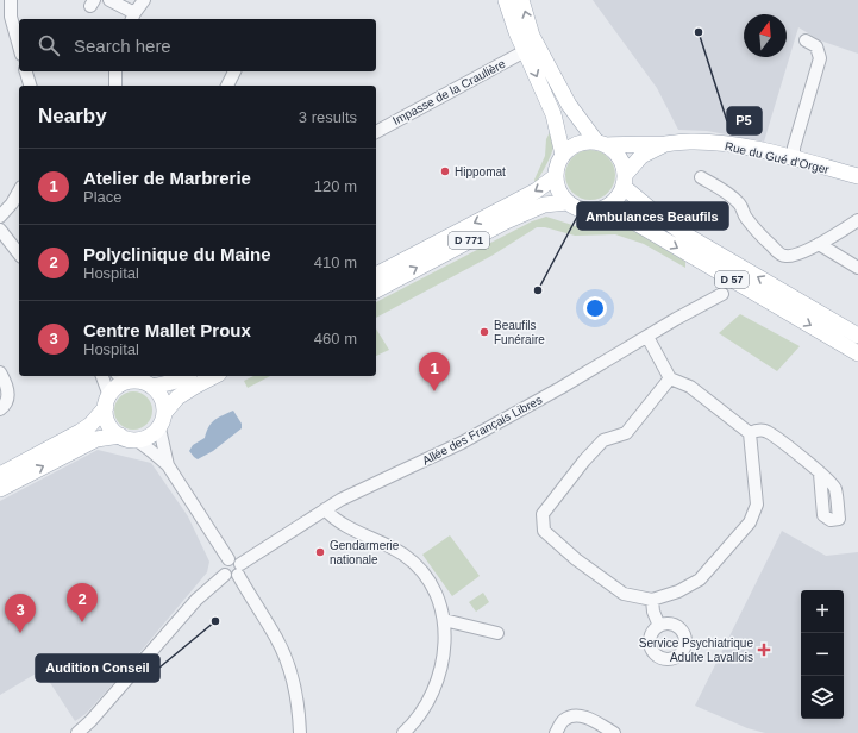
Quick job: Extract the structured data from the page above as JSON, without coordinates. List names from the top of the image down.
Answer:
{
  "streets": {
    "main road": ["Rue du Gué d'Orger", "D 771", "D 57"],
    "street": ["Impasse de la Craulière", "Allée des Français Libres"]
  },
  "crossings": [
    ["Rue du Gué d'Orger", "D 771"],
    ["Rue du Gué d'Orger", "D 57"],
    ["D 771", "D 57"]
  ],
  "places": {
    "other": [
      "P5",
      "Hippomat",
      "Ambulances Beaufils",
      "Beaufils Funéraire",
      "Gendarmerie nationale",
      "Audition Conseil"
    ],
    "health": ["Service Psychiatrique Adulte Lavallois"]
  },
  "north": "top",
  "page": {
    "search": "Search here",
    "heading": ["Nearby", "3 results"],
    "list": [
      {
        "mark": "1",
        "name": "Atelier de Marbrerie",
        "note": "Place",
        "value": "120 m"
      },
      {
        "mark": "2",
        "name": "Polyclinique du Maine",
        "note": "Hospital",
        "value": "410 m"
      },
      {
        "mark": "3",
        "name": "Centre Mallet Proux",
        "note": "Hospital",
        "value": "460 m"
      }
    ],
    "pins": ["1", "2", "3"],
    "map_buttons": ["+", "−"]
  }
}
